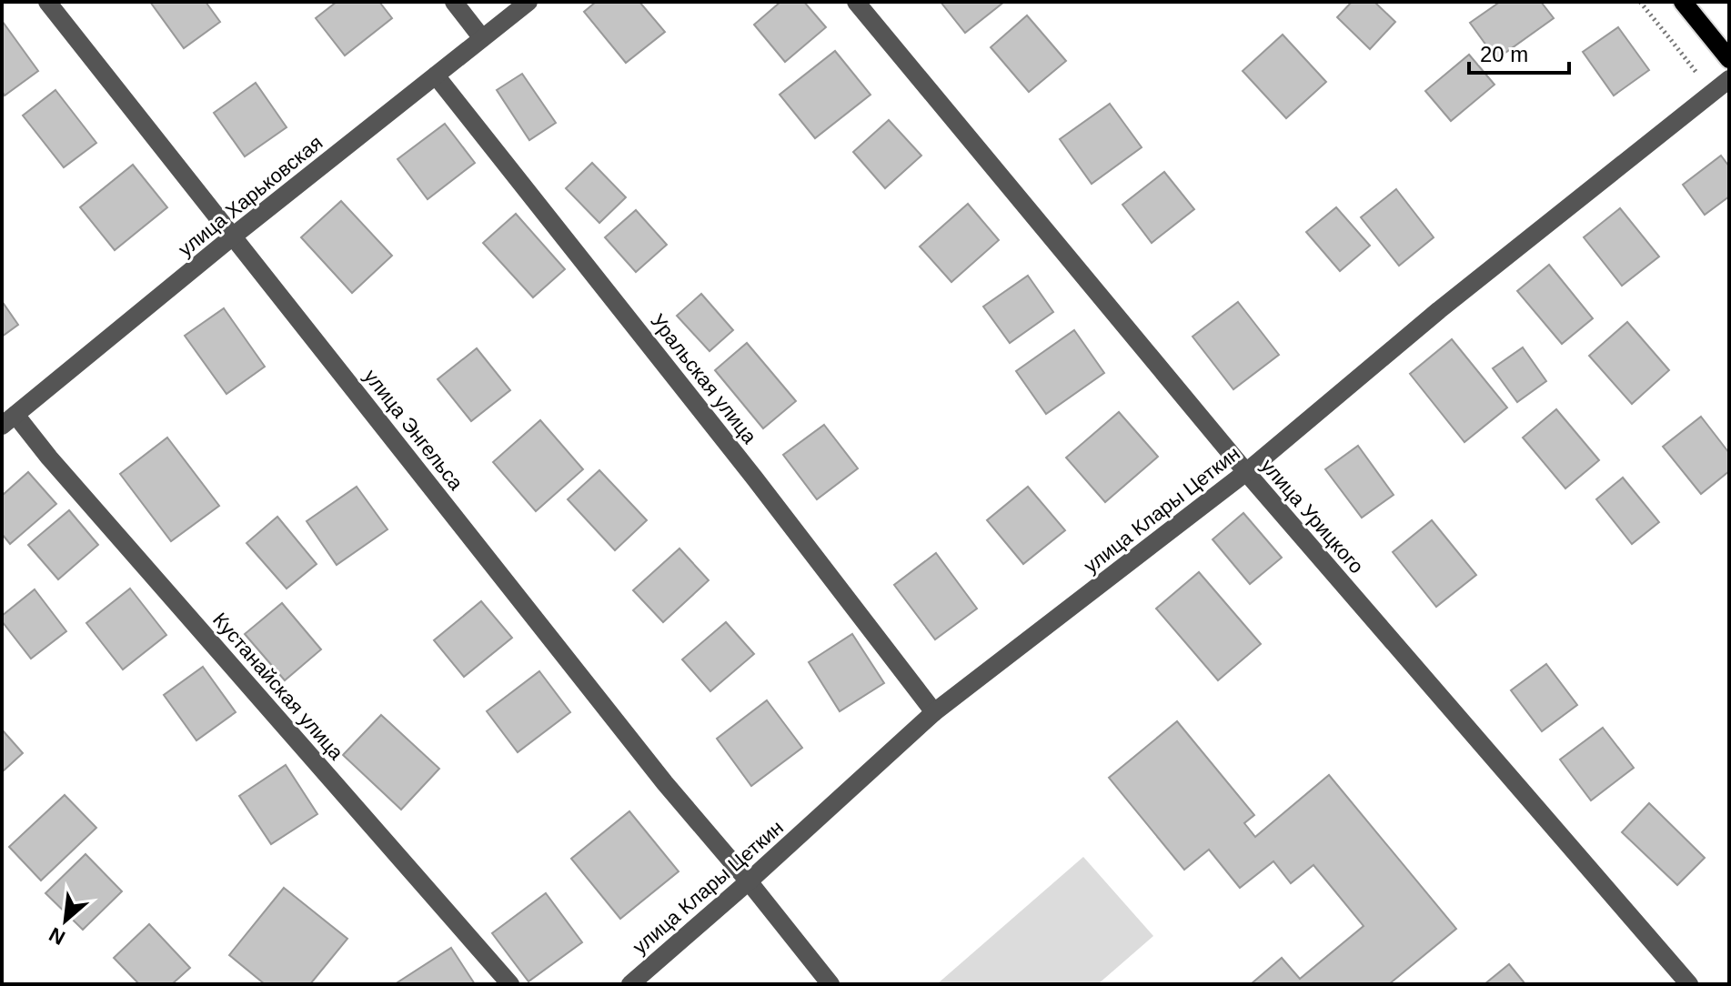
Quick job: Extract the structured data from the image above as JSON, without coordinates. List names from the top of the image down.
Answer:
{
  "streets": {
    "street": [
      "улица Харьковская",
      "Уральская улица",
      "улица Энгельса",
      "улица Клары Цеткин",
      "улица Урицкого",
      "Кустанайская улица"
    ]
  },
  "crossings": [
    ["улица Харьковская", "Уральская улица"],
    ["улица Харьковская", "улица Энгельса"],
    ["улица Харьковская", "Кустанайская улица"],
    ["Уральская улица", "улица Клары Цеткин"],
    ["улица Энгельса", "улица Клары Цеткин"],
    ["улица Клары Цеткин", "улица Урицкого"]
  ],
  "scale_bar": "20 m",
  "north": "bottom left"
}
